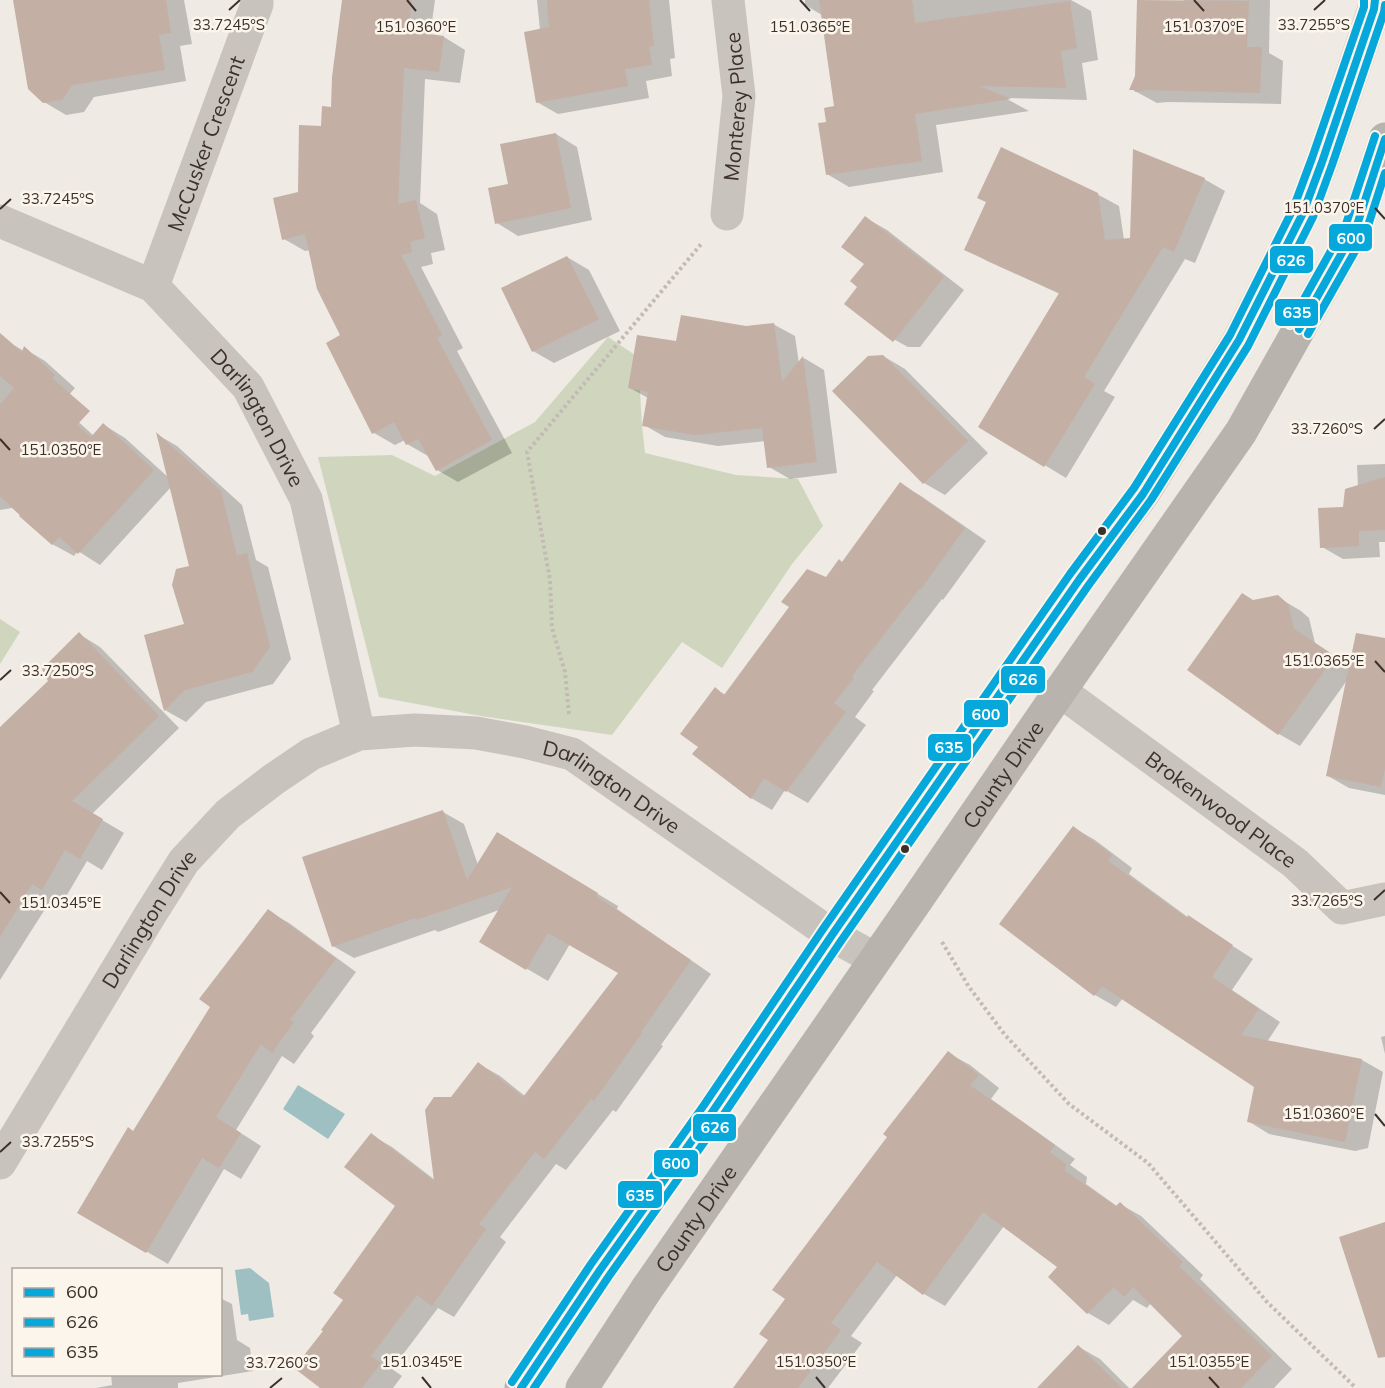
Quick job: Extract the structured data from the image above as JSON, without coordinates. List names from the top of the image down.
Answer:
{
  "streets": {
    "main road": ["County Drive"],
    "street": [
      "Monterey Place",
      "McCusker Crescent",
      "Darlington Drive",
      "Brokenwood Place"
    ]
  },
  "crossings": [
    ["McCusker Crescent", "Darlington Drive"],
    ["Darlington Drive", "County Drive"],
    ["County Drive", "Brokenwood Place"]
  ],
  "lines": ["transit line 600", "transit line 635", "transit line 626"],
  "legend": ["600", "626", "635"],
  "coordinates": [
    "33.7245°S",
    "33.7255°S",
    "151.0370°E",
    "151.0360°E",
    "151.0365°E",
    "33.7260°S",
    "151.0350°E",
    "33.7250°S",
    "33.7265°S",
    "151.0345°E",
    "151.0355°E"
  ]
}
